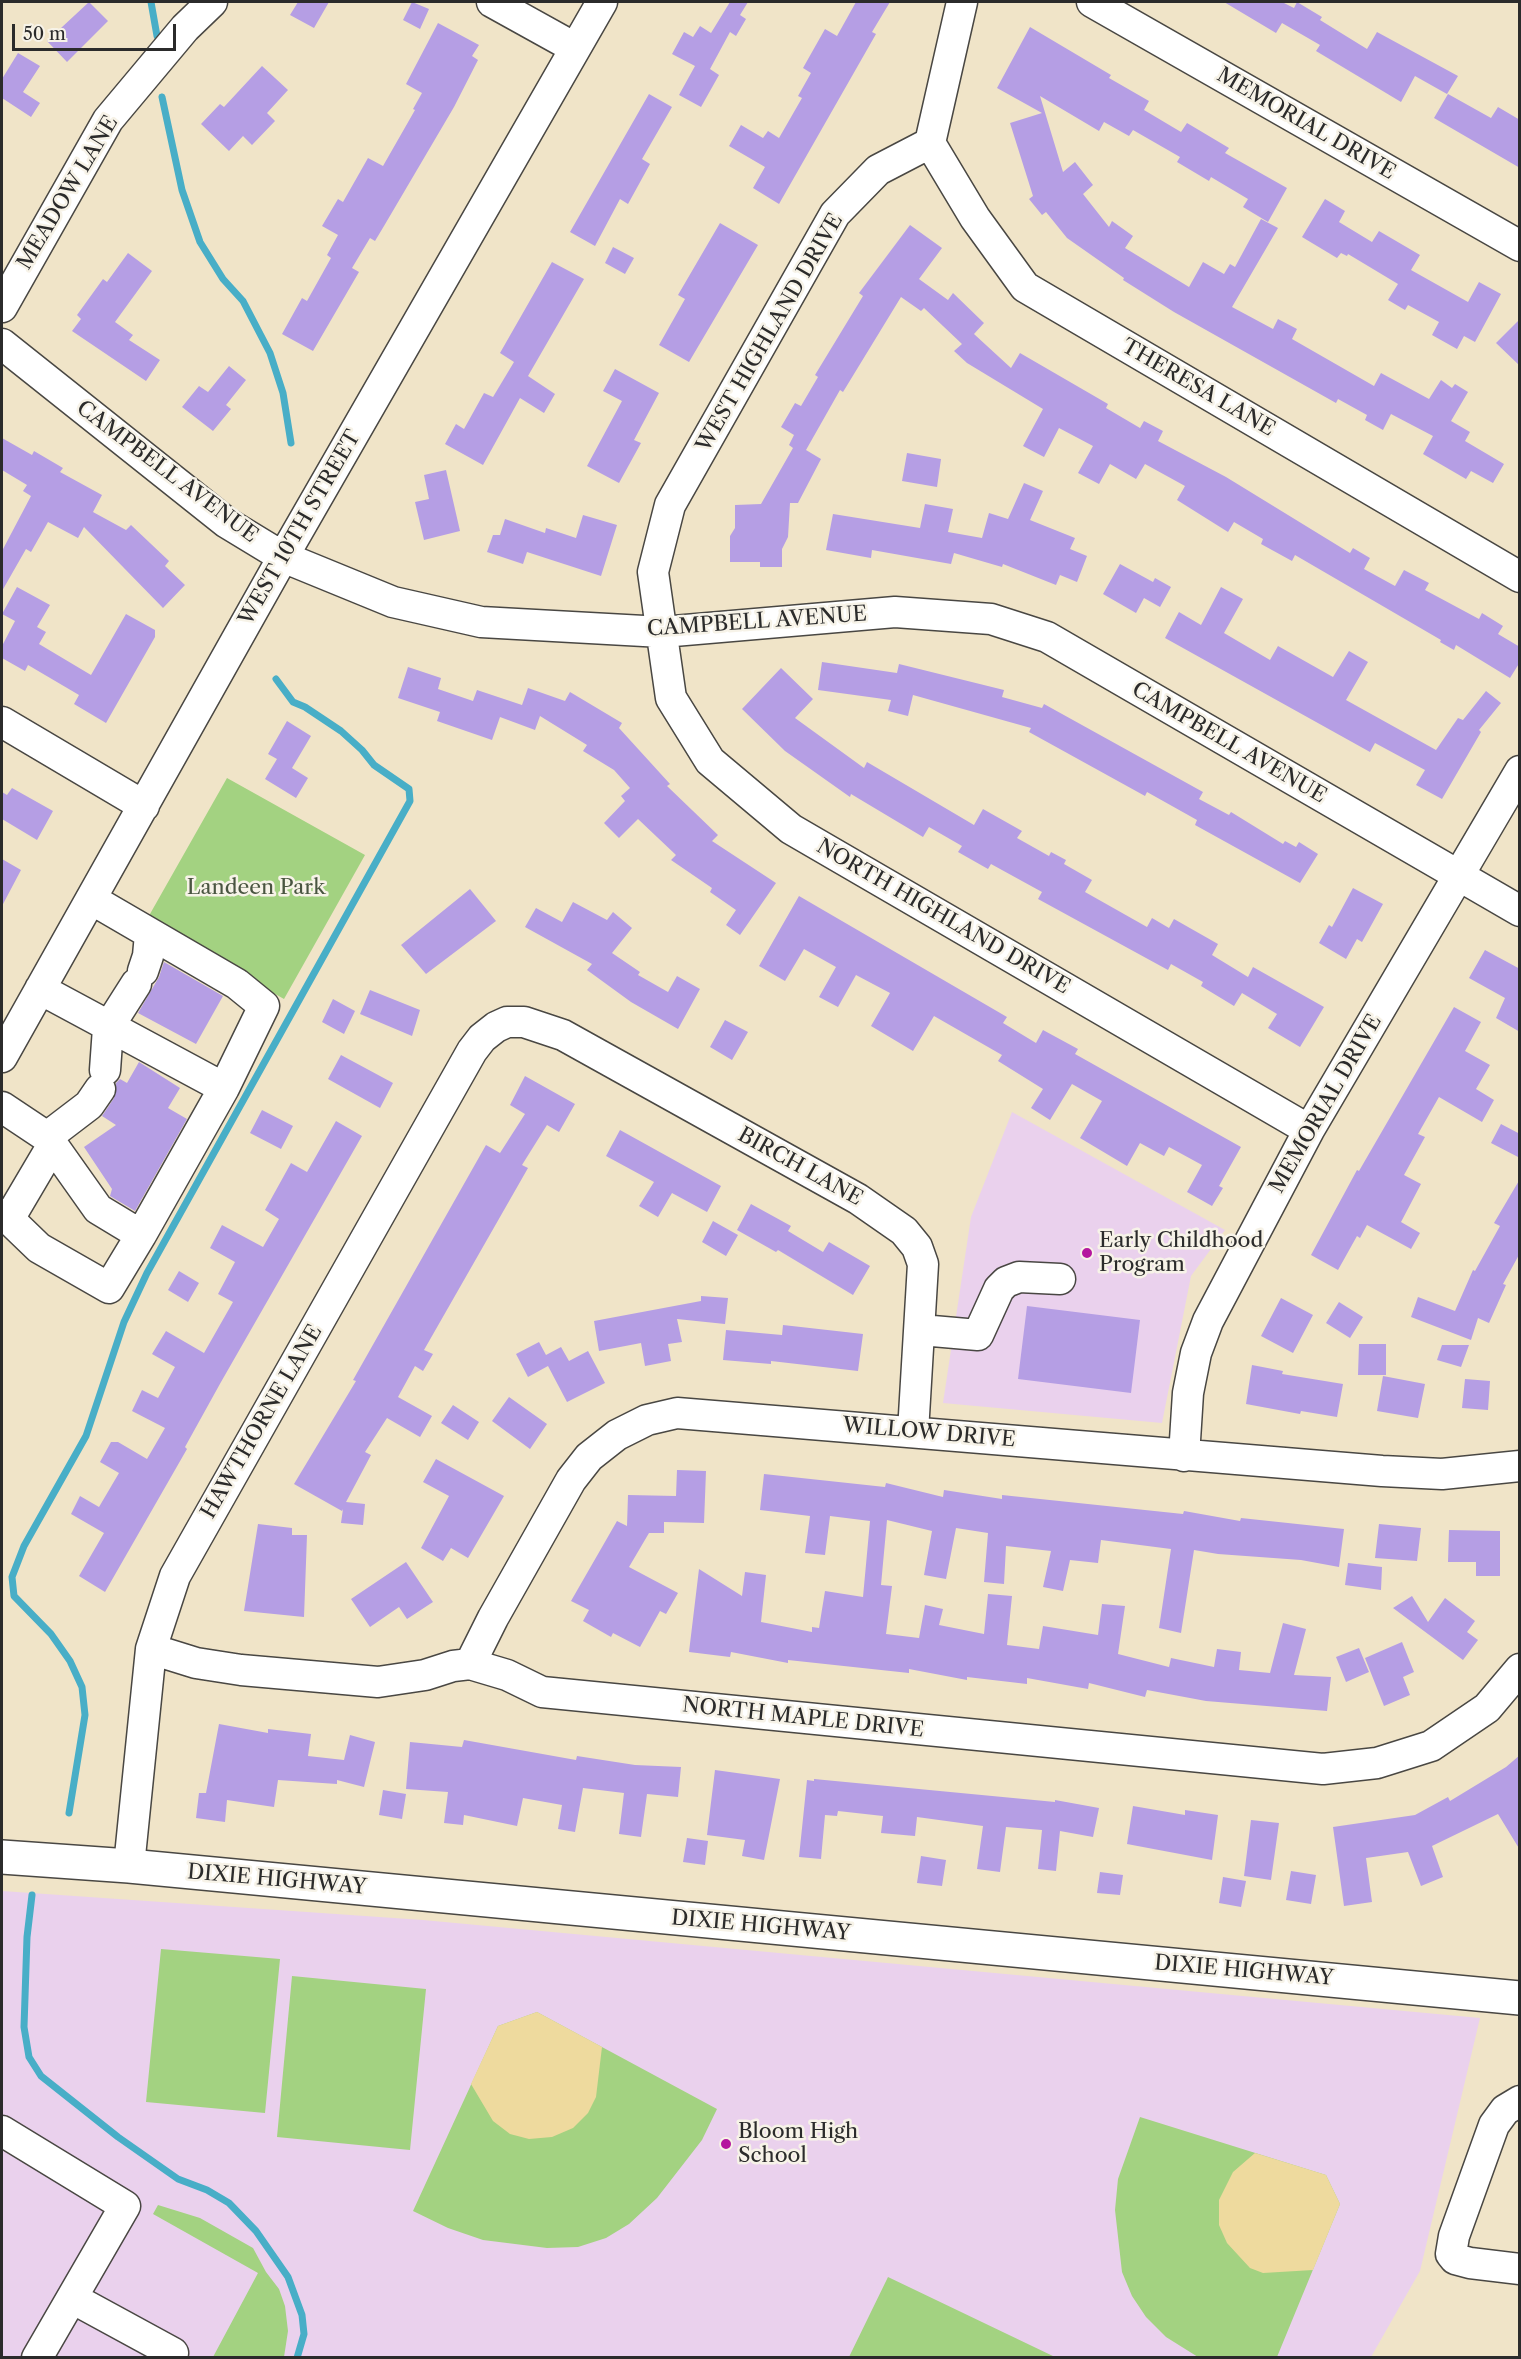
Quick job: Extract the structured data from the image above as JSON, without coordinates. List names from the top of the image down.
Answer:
{
  "streets": {
    "main road": ["DIXIE HIGHWAY"],
    "street": [
      "MEMORIAL DRIVE",
      "MEADOW LANE",
      "WEST HIGHLAND DRIVE",
      "THERESA LANE",
      "CAMPBELL AVENUE",
      "WEST 10TH STREET",
      "NORTH HIGHLAND DRIVE",
      "BIRCH LANE",
      "HAWTHORNE LANE",
      "WILLOW DRIVE",
      "NORTH MAPLE DRIVE"
    ]
  },
  "crossings": [
    ["MEMORIAL DRIVE", "CAMPBELL AVENUE"],
    ["MEMORIAL DRIVE", "NORTH HIGHLAND DRIVE"],
    ["MEMORIAL DRIVE", "WILLOW DRIVE"],
    ["WEST HIGHLAND DRIVE", "THERESA LANE"],
    ["WEST HIGHLAND DRIVE", "CAMPBELL AVENUE"],
    ["WEST HIGHLAND DRIVE", "NORTH HIGHLAND DRIVE"],
    ["CAMPBELL AVENUE", "WEST 10TH STREET"],
    ["CAMPBELL AVENUE", "NORTH HIGHLAND DRIVE"],
    ["BIRCH LANE", "HAWTHORNE LANE"],
    ["BIRCH LANE", "WILLOW DRIVE"],
    ["HAWTHORNE LANE", "NORTH MAPLE DRIVE"],
    ["HAWTHORNE LANE", "DIXIE HIGHWAY"],
    ["WILLOW DRIVE", "NORTH MAPLE DRIVE"]
  ],
  "parks": ["Landeen Park"],
  "places": ["Early Childhood Program", "Bloom High School"],
  "scale_bar": "50 m"
}
